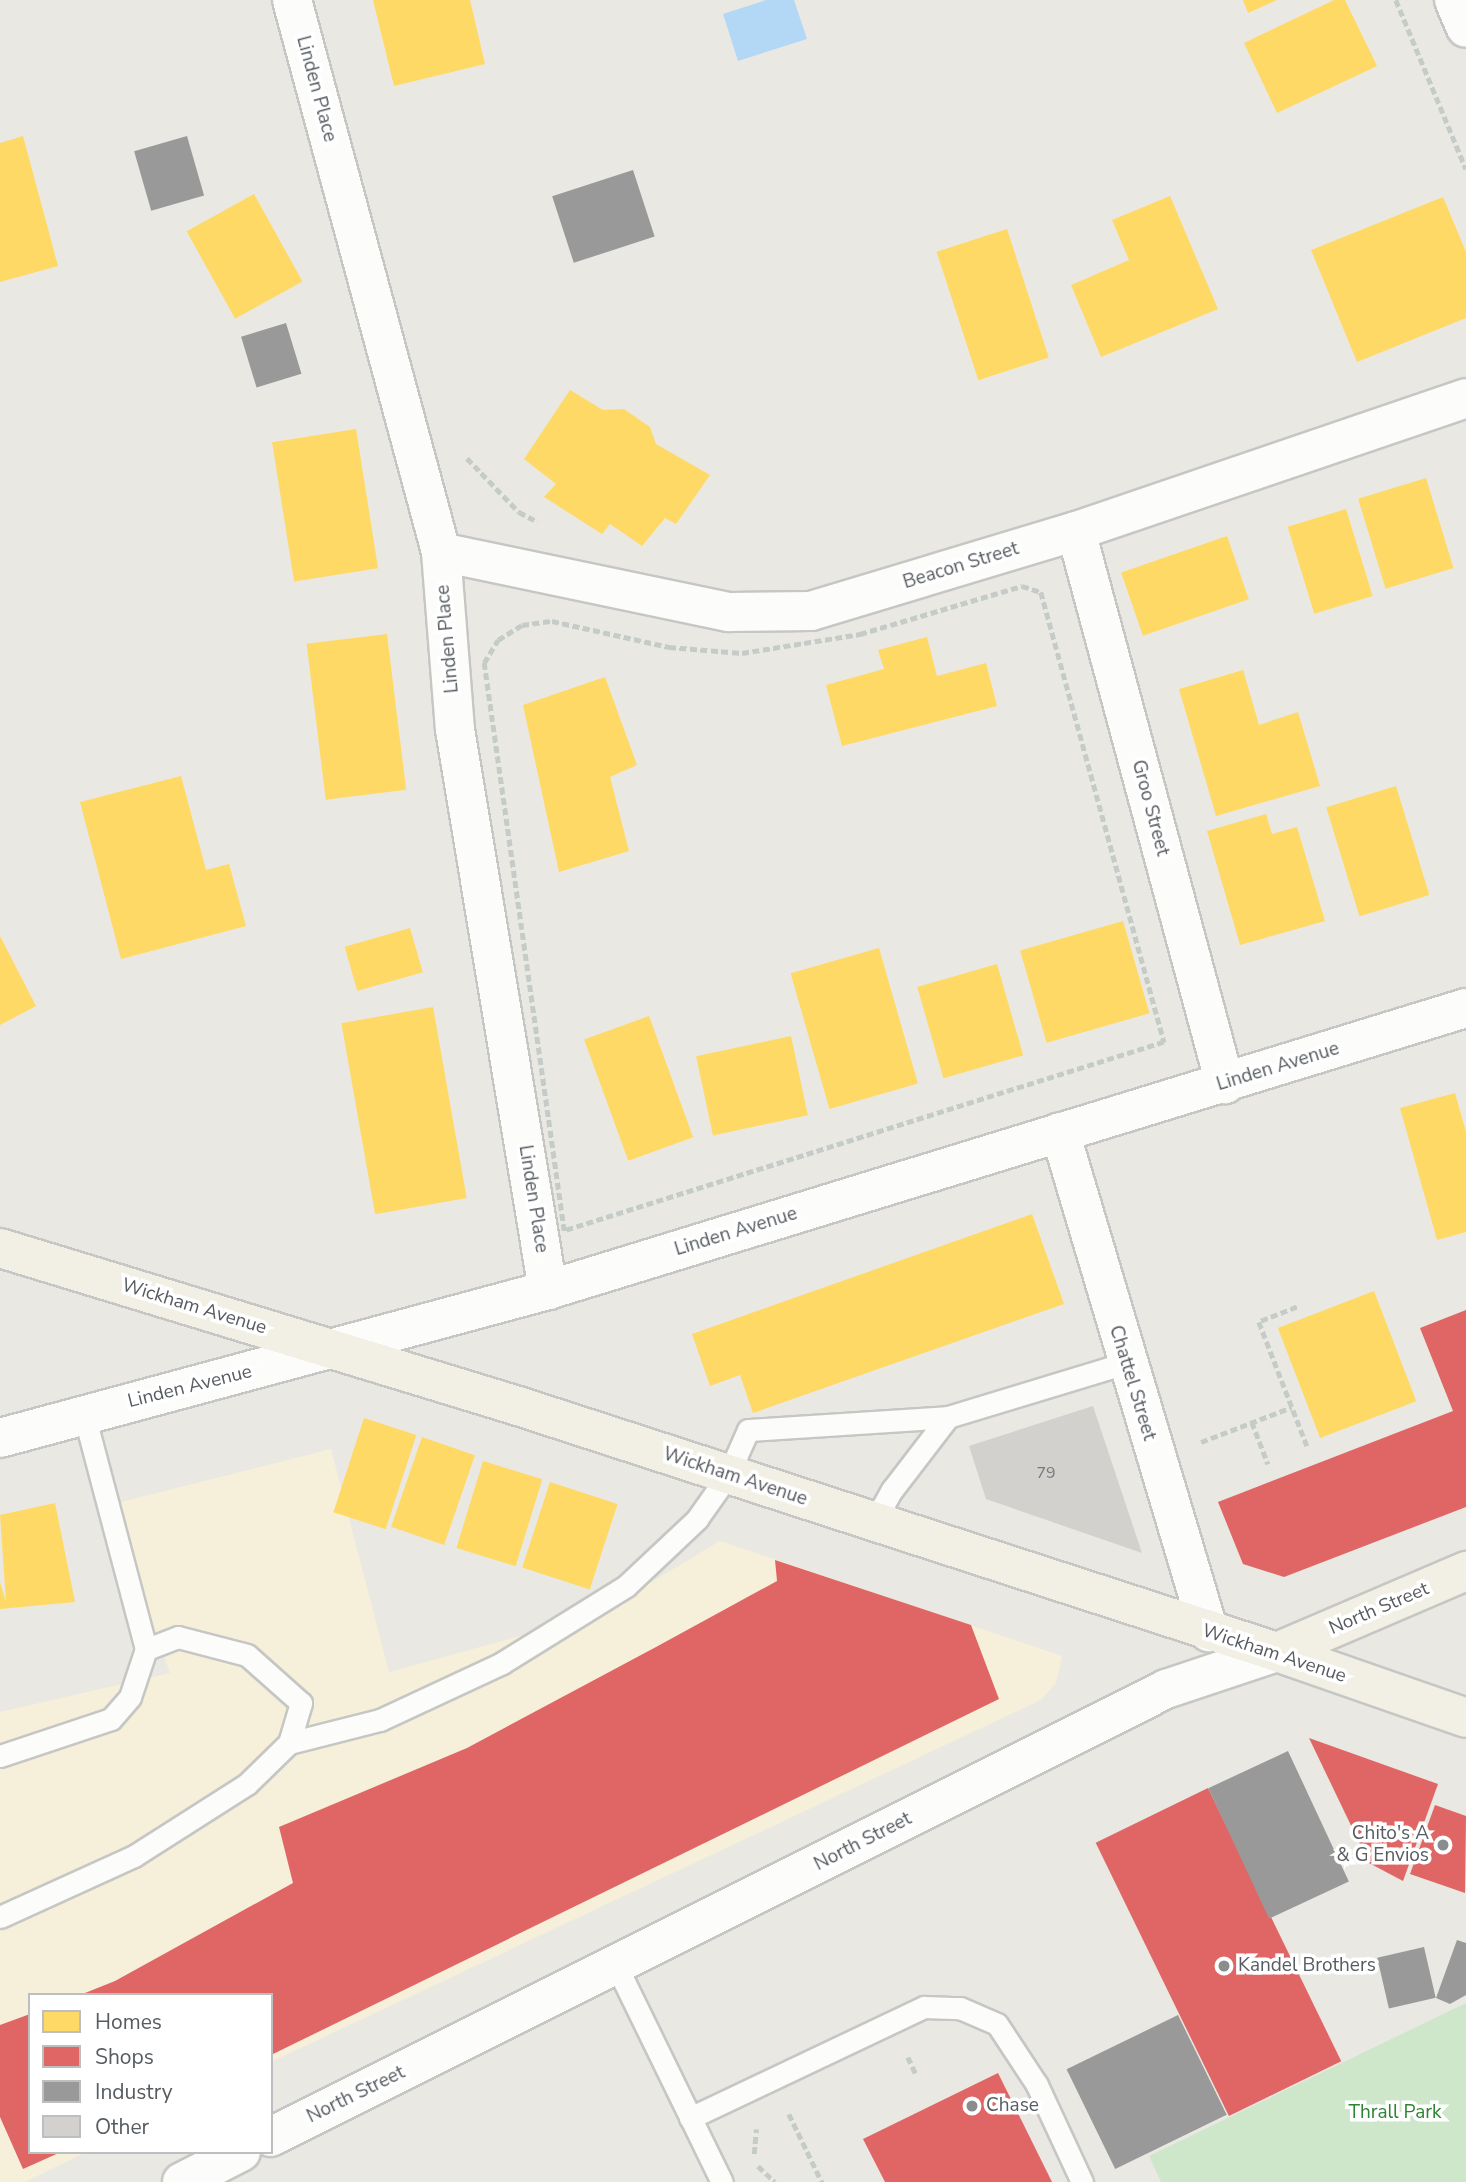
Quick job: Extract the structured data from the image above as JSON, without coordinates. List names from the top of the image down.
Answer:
{
  "streets": {
    "main road": ["Wickham Avenue", "North Street"],
    "street": [
      "Linden Place",
      "Beacon Street",
      "Groo Street",
      "Linden Avenue",
      "Chattel Street"
    ]
  },
  "crossings": [
    ["Linden Place", "Beacon Street"],
    ["Linden Place", "Linden Avenue"],
    ["Beacon Street", "Groo Street"],
    ["Groo Street", "Linden Avenue"],
    ["Linden Avenue", "Wickham Avenue"],
    ["Linden Avenue", "Chattel Street"],
    ["Wickham Avenue", "Chattel Street"],
    ["Wickham Avenue", "North Street"]
  ],
  "parks": ["Thrall Park"],
  "places": ["Chito's A & G Envios", "Kandel Brothers", "Chase"],
  "house_numbers": ["79"],
  "legend": [
    "Homes",
    "Shops",
    "Industry",
    "Other"
  ]
}
